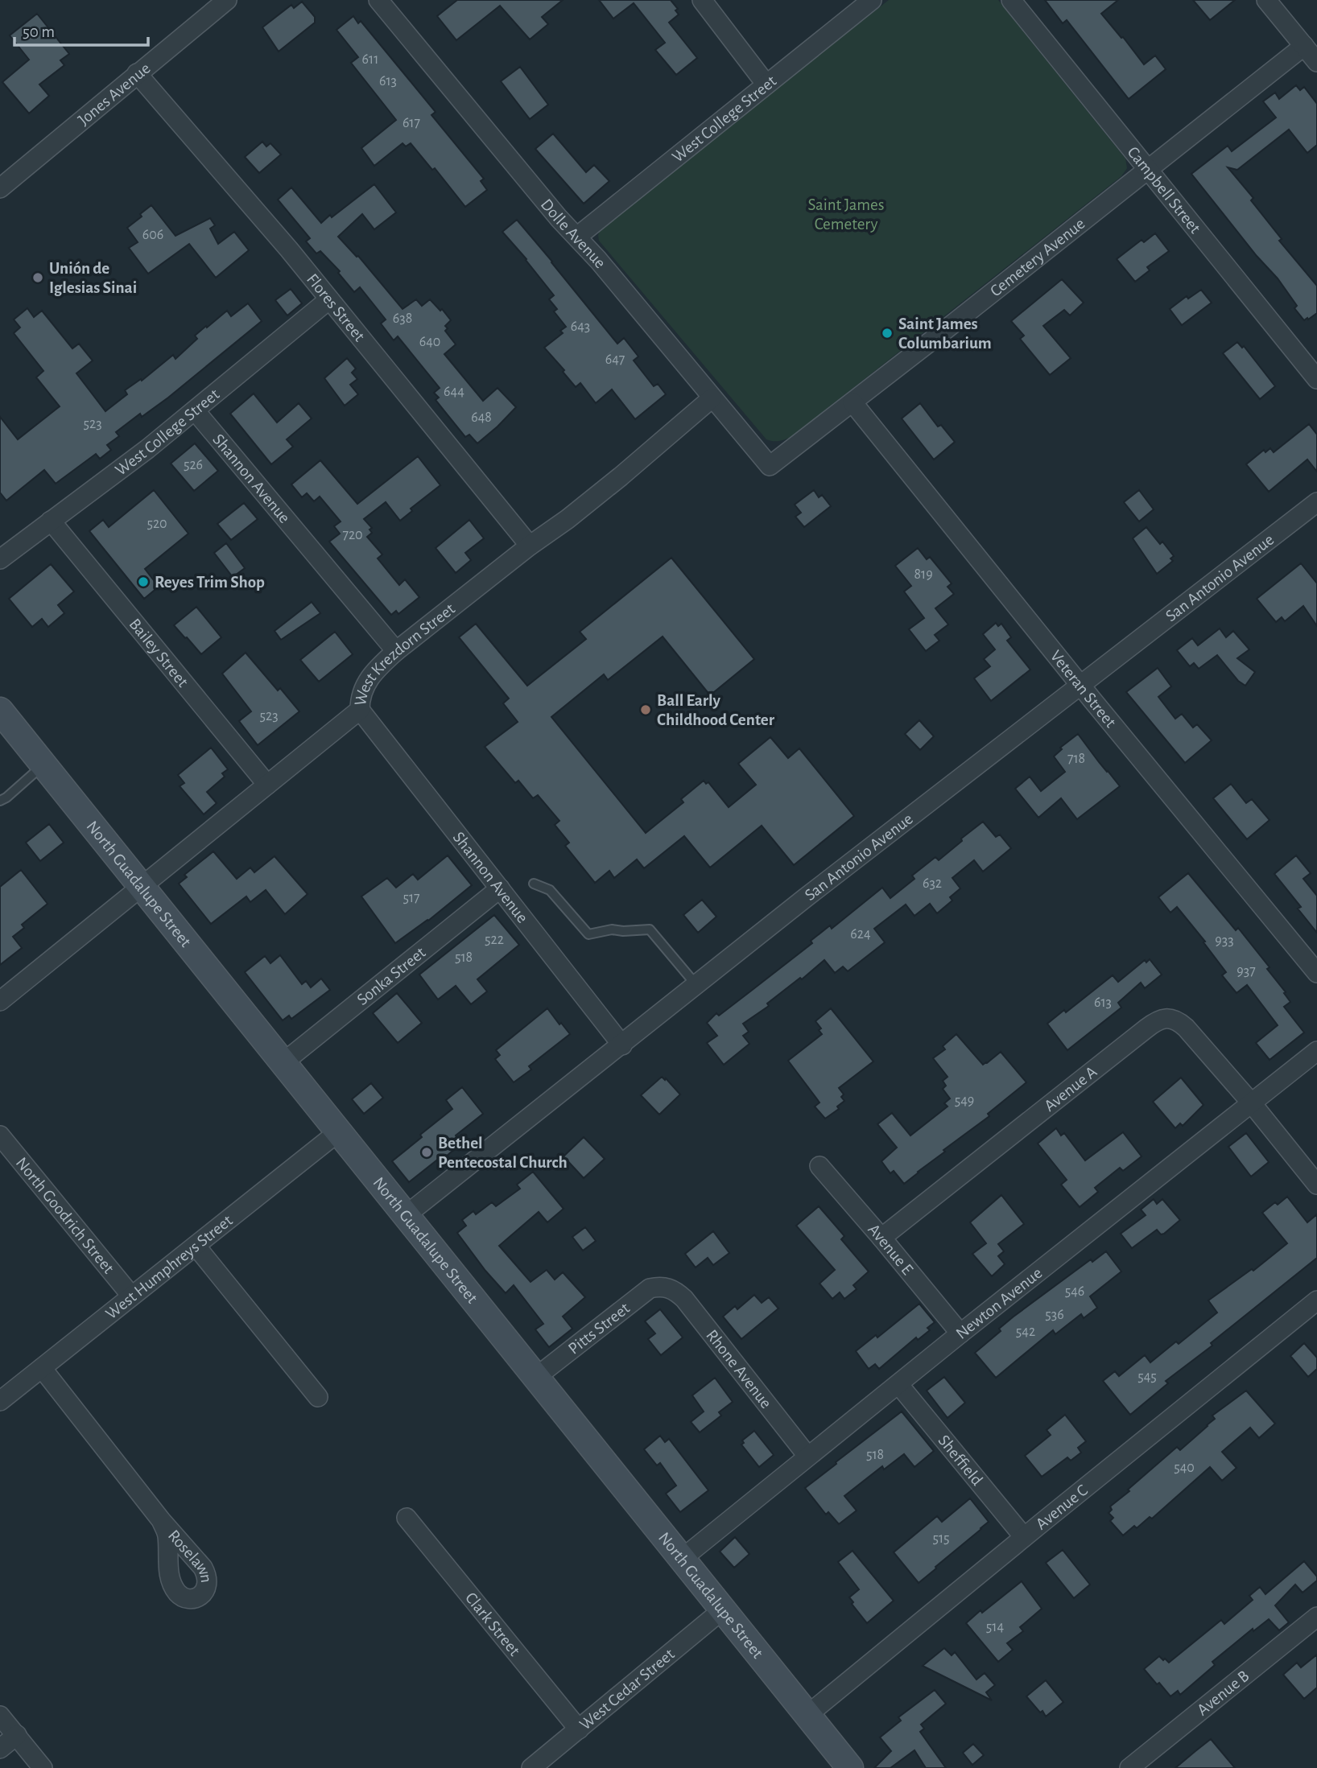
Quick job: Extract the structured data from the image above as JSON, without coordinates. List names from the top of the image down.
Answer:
{
  "streets": {
    "street": [
      "Jones Avenue",
      "West College Street",
      "Campbell Street",
      "Dolle Avenue",
      "Cemetery Avenue",
      "Flores Street",
      "Shannon Avenue",
      "San Antonio Avenue",
      "Bailey Street",
      "West Krezdorn Street",
      "Veteran Street",
      "North Guadalupe Street",
      "Sonka Street",
      "Avenue A",
      "North Goodrich Street",
      "Avenue E",
      "West Humphreys Street",
      "Newton Avenue",
      "Pitts Street",
      "Rhone Avenue",
      "Sheffield",
      "Avenue C",
      "Roselawn",
      "Clark Street",
      "West Cedar Street",
      "Avenue B"
    ]
  },
  "crossings": [
    ["Jones Avenue", "Flores Street"],
    ["West College Street", "Dolle Avenue"],
    ["West College Street", "Flores Street"],
    ["West College Street", "Shannon Avenue"],
    ["West College Street", "Bailey Street"],
    ["Campbell Street", "Cemetery Avenue"],
    ["Dolle Avenue", "Cemetery Avenue"],
    ["Dolle Avenue", "West Krezdorn Street"],
    ["Cemetery Avenue", "Veteran Street"],
    ["Flores Street", "West Krezdorn Street"],
    ["Shannon Avenue", "San Antonio Avenue"],
    ["Shannon Avenue", "West Krezdorn Street"],
    ["Shannon Avenue", "Sonka Street"],
    ["San Antonio Avenue", "Veteran Street"],
    ["San Antonio Avenue", "North Guadalupe Street"],
    ["Bailey Street", "West Krezdorn Street"],
    ["West Krezdorn Street", "North Guadalupe Street"],
    ["North Guadalupe Street", "Sonka Street"],
    ["North Guadalupe Street", "West Humphreys Street"],
    ["North Guadalupe Street", "Newton Avenue"],
    ["North Guadalupe Street", "Pitts Street"],
    ["North Guadalupe Street", "Avenue C"],
    ["North Guadalupe Street", "West Cedar Street"],
    ["Avenue A", "Avenue E"],
    ["Avenue A", "Newton Avenue"],
    ["North Goodrich Street", "West Humphreys Street"],
    ["Avenue E", "Newton Avenue"],
    ["West Humphreys Street", "Roselawn"],
    ["Newton Avenue", "Rhone Avenue"],
    ["Newton Avenue", "Sheffield"],
    ["Pitts Street", "Rhone Avenue"],
    ["Sheffield", "Avenue C"],
    ["Clark Street", "West Cedar Street"]
  ],
  "parks": ["Saint James Cemetery"],
  "places": [
    "Unión de Iglesias Sinai",
    "Saint James Columbarium",
    "Reyes Trim Shop",
    "Ball Early Childhood Center",
    "Bethel Pentecostal Church"
  ],
  "house_numbers": [
    "611",
    "613",
    "617",
    "606",
    "638",
    "643",
    "640",
    "647",
    "644",
    "648",
    "523",
    "526",
    "520",
    "720",
    "819",
    "523",
    "718",
    "632",
    "517",
    "624",
    "522",
    "933",
    "518",
    "937",
    "613",
    "549",
    "546",
    "536",
    "542",
    "545",
    "518",
    "540",
    "515",
    "514"
  ],
  "scale_bar": "50 m"
}
